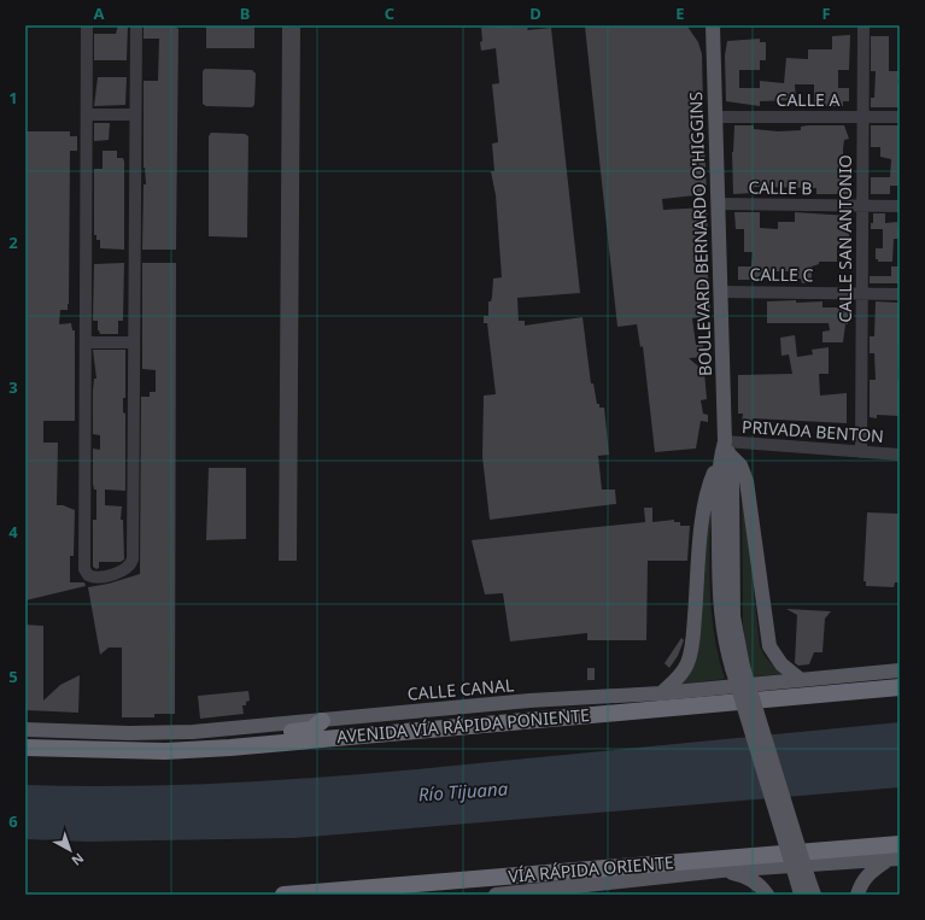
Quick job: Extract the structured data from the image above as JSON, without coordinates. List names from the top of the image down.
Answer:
{
  "streets": {
    "highway": ["AVENIDA VÍA RÁPIDA PONIENTE", "VÍA RÁPIDA ORIENTE"],
    "main road": ["BOULEVARD BERNARDO O'HIGGINS", "CALLE CANAL"],
    "street": [
      "CALLE A",
      "CALLE B",
      "CALLE SAN ANTONIO",
      "CALLE C",
      "PRIVADA BENTON"
    ]
  },
  "crossings": [
    ["CALLE A", "BOULEVARD BERNARDO O'HIGGINS"],
    ["CALLE A", "CALLE SAN ANTONIO"],
    ["CALLE B", "BOULEVARD BERNARDO O'HIGGINS"],
    ["CALLE B", "CALLE SAN ANTONIO"],
    ["BOULEVARD BERNARDO O'HIGGINS", "CALLE C"],
    ["BOULEVARD BERNARDO O'HIGGINS", "PRIVADA BENTON"],
    ["CALLE SAN ANTONIO", "CALLE C"],
    ["CALLE SAN ANTONIO", "PRIVADA BENTON"]
  ],
  "water": ["Río Tijuana"],
  "north": "bottom right",
  "grid": {
    "columns": [
      "A",
      "B",
      "C",
      "D",
      "E",
      "F"
    ],
    "rows": [
      "1",
      "2",
      "3",
      "4",
      "5",
      "6"
    ]
  }
}
